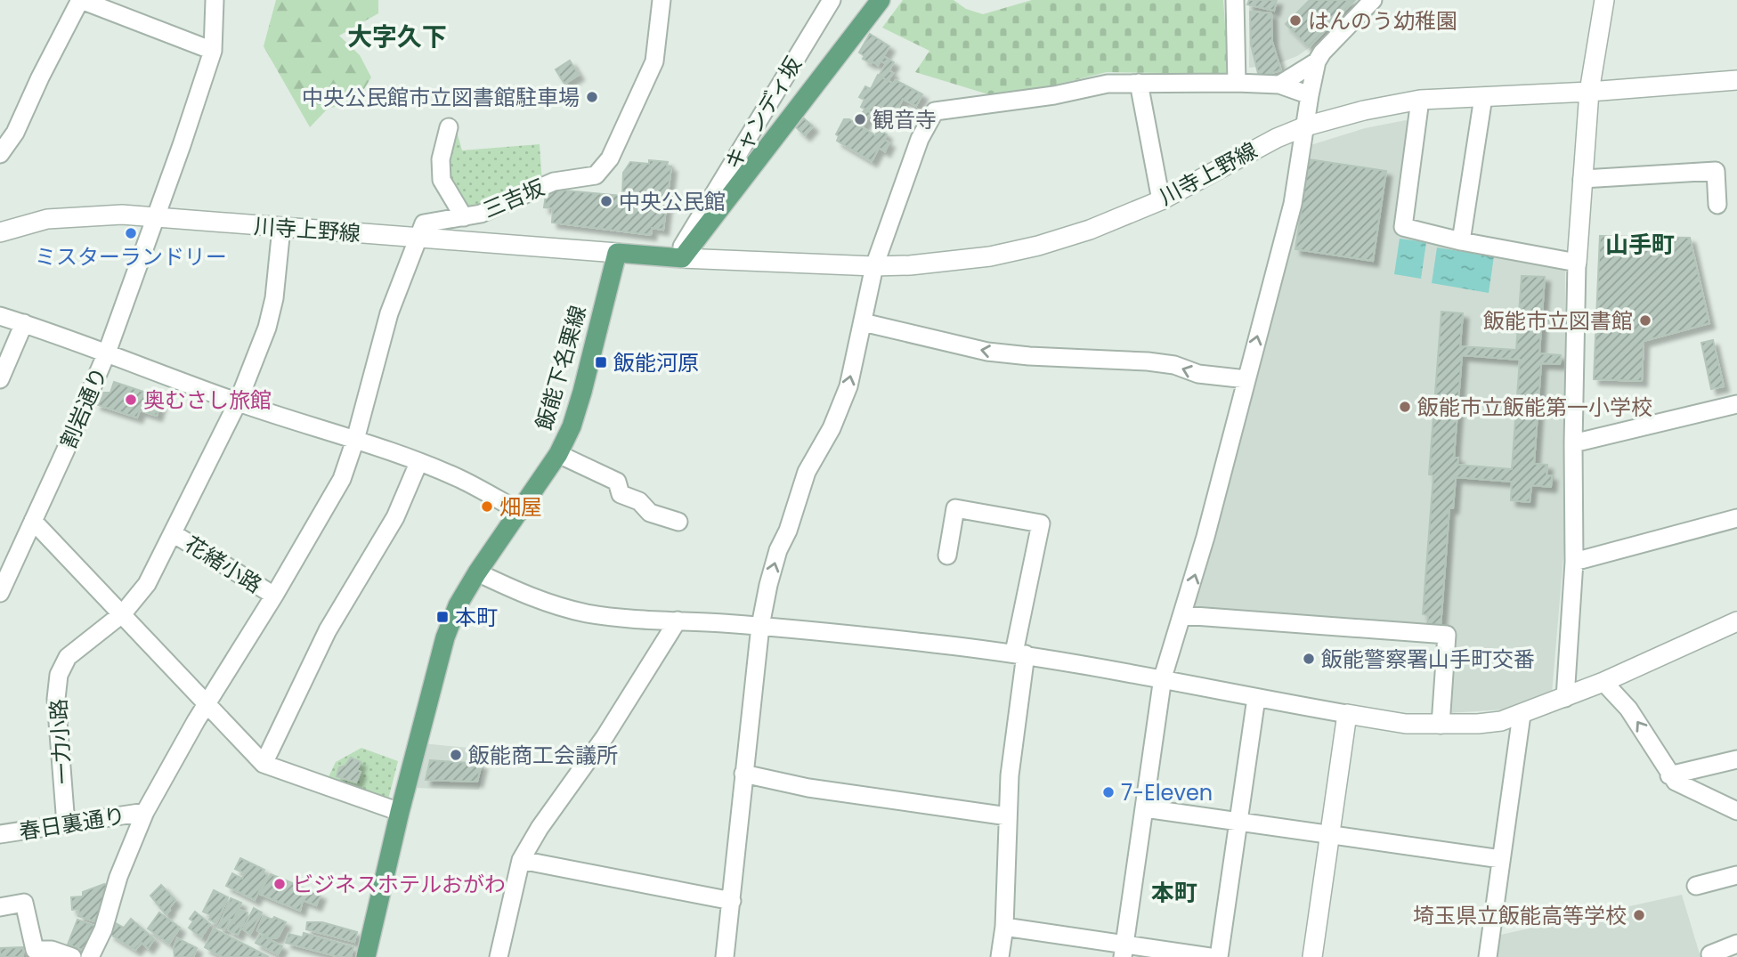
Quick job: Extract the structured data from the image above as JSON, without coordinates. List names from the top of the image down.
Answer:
{
  "streets": {
    "main road": ["飯能下名栗線"],
    "street": [
      "キャンディ坂",
      "川寺上野線",
      "三吉坂",
      "割岩通り",
      "花緒小路",
      "一力小路",
      "春日裏通り"
    ]
  },
  "crossings": [
    ["キャンディ坂", "川寺上野線"],
    ["川寺上野線", "三吉坂"],
    ["川寺上野線", "飯能下名栗線"],
    ["川寺上野線", "割岩通り"],
    ["川寺上野線", "一力小路"],
    ["花緒小路", "一力小路"],
    ["一力小路", "春日裏通り"]
  ],
  "districts": ["大字久下", "山手町", "本町"],
  "places": {
    "other": [
      "はんのう幼稚園",
      "中央公民館市立図書館駐車場",
      "観音寺",
      "中央公民館",
      "ミスターランドリー",
      "飯能市立図書館",
      "奥むさし旅館",
      "飯能市立飯能第一小学校",
      "畑屋",
      "飯能警察署山手町交番",
      "飯能商工会議所",
      "7-Eleven",
      "ビジネスホテルおがわ",
      "埼玉県立飯能高等学校"
    ],
    "transit": ["飯能河原", "本町"]
  }
}
